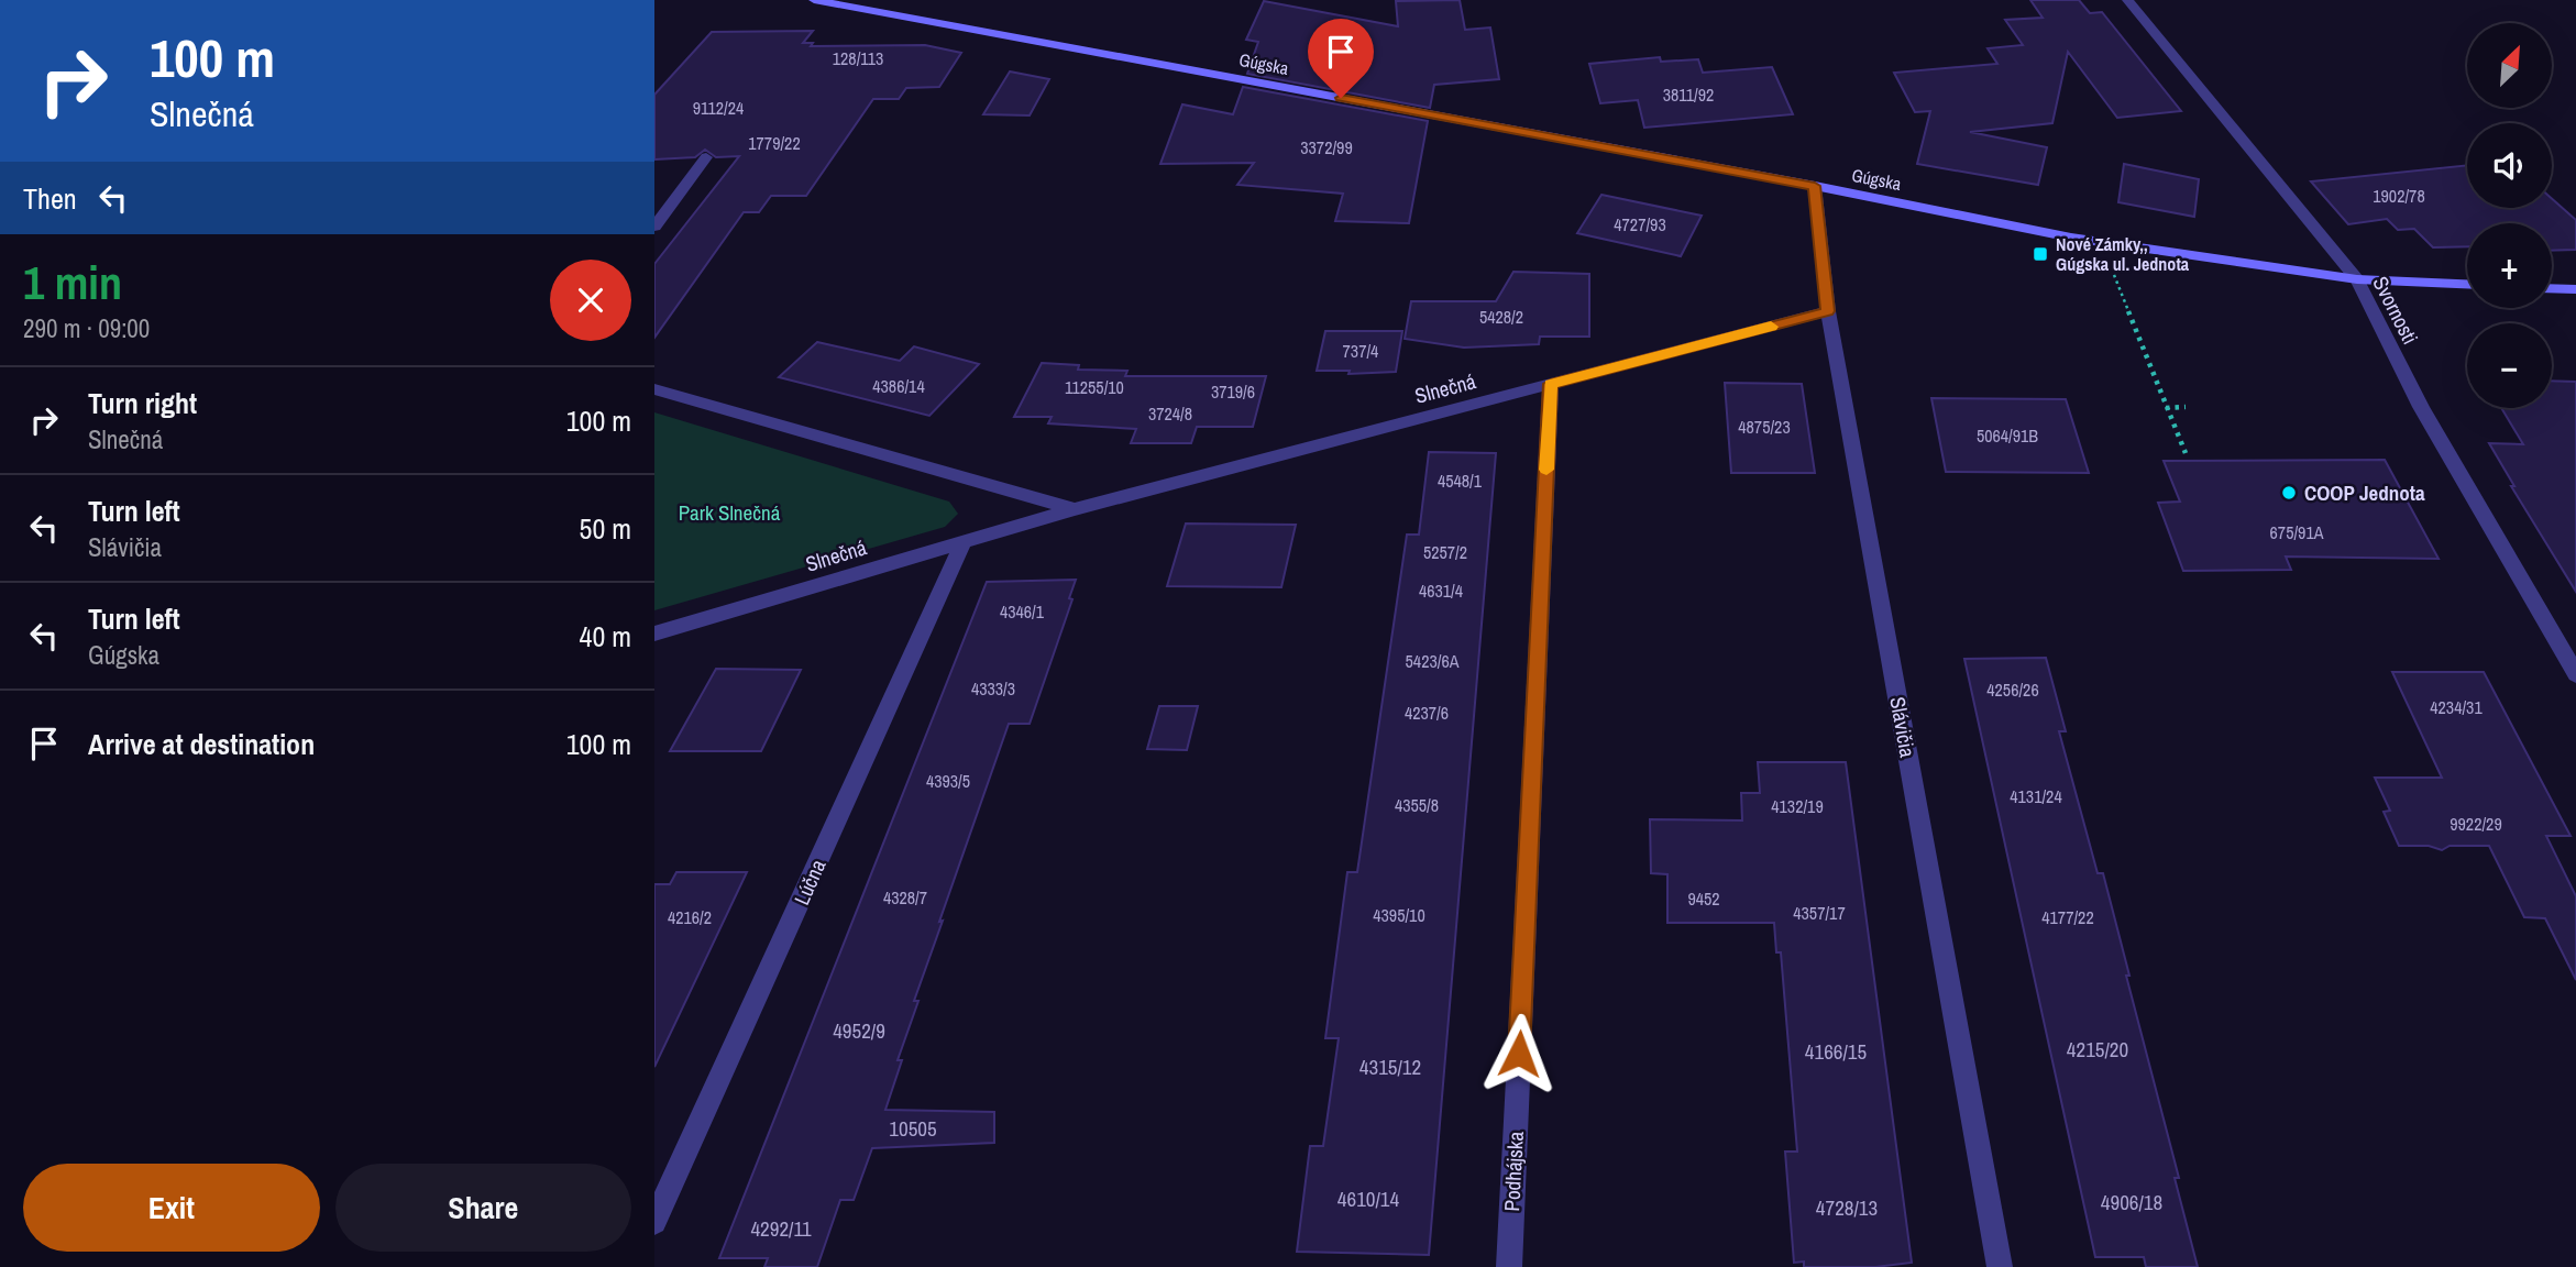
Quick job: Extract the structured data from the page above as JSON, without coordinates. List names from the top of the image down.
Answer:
{
  "streets": {
    "main road": ["Gúgska"],
    "street": [
      "Svornosti",
      "Slnečná",
      "Slávičia",
      "Lúčna",
      "Podhájska"
    ]
  },
  "crossings": [
    ["Gúgska", "Svornosti"],
    ["Gúgska", "Slávičia"],
    ["Slnečná", "Slávičia"],
    ["Slnečná", "Lúčna"],
    ["Slnečná", "Podhájska"]
  ],
  "parks": ["Park Slnečná"],
  "places": {
    "transit": ["Nové Zámky,, Gúgska ul. Jednota"],
    "other": ["COOP Jednota"]
  },
  "house_numbers": [
    "128/113",
    "3811/92",
    "9112/24",
    "1779/22",
    "3372/99",
    "1902/78",
    "4727/93",
    "5428/2",
    "737/4",
    "4386/14",
    "11255/10",
    "3719/6",
    "3724/8",
    "4875/23",
    "5064/91B",
    "4548/1",
    "675/91A",
    "5257/2",
    "4631/4",
    "4346/1",
    "5423/6A",
    "4333/3",
    "4256/26",
    "4234/31",
    "4237/6",
    "4393/5",
    "4131/24",
    "4355/8",
    "4132/19",
    "9922/29",
    "4328/7",
    "9452",
    "4357/17",
    "4395/10",
    "4216/2",
    "4177/22",
    "4952/9",
    "4215/20",
    "4166/15",
    "4315/12",
    "10505",
    "4610/14",
    "4906/18",
    "4728/13",
    "4292/11"
  ],
  "north": "top right",
  "page": {
    "turn": ["100 m", "Slnečná"],
    "map_buttons": ["+", "−"],
    "then": "Then",
    "heading": ["1 min", "290 m · 09:00"],
    "list": [
      {
        "name": "Turn right",
        "note": "Slnečná",
        "value": "100 m"
      },
      {
        "name": "Turn left",
        "note": "Slávičia",
        "value": "50 m"
      },
      {
        "name": "Turn left",
        "note": "Gúgska",
        "value": "40 m"
      },
      {
        "name": "Arrive at destination",
        "value": "100 m"
      }
    ],
    "buttons": ["Exit", "Share"]
  }
}
